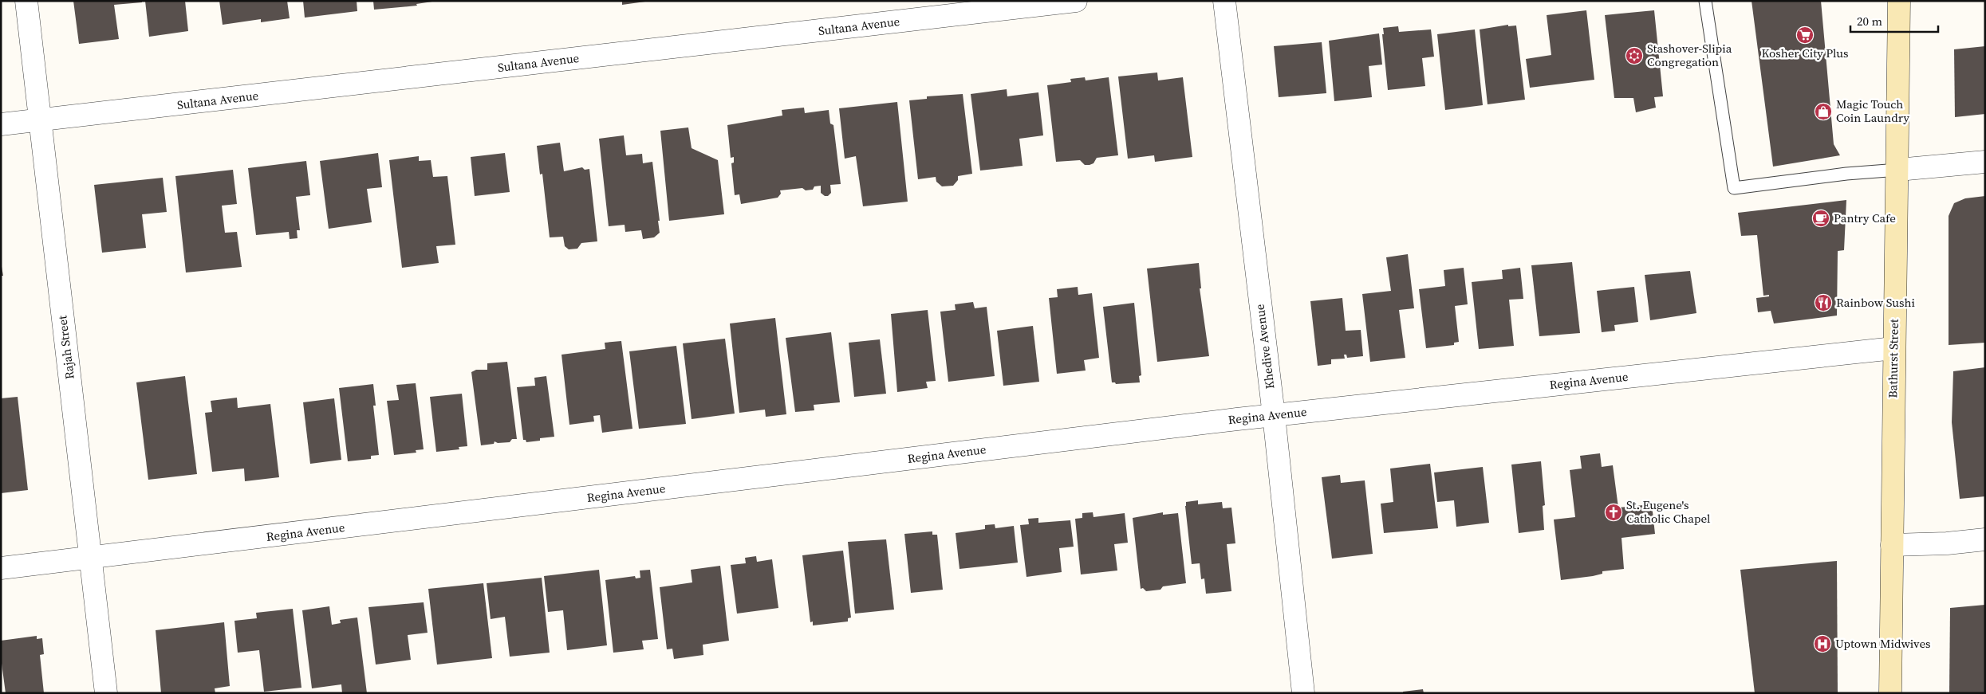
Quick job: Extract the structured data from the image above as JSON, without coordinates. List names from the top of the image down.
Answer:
{
  "streets": {
    "main road": ["Bathurst Street"],
    "street": [
      "Sultana Avenue",
      "Khedive Avenue",
      "Rajah Street",
      "Regina Avenue"
    ]
  },
  "crossings": [
    ["Sultana Avenue", "Rajah Street"],
    ["Khedive Avenue", "Regina Avenue"],
    ["Rajah Street", "Regina Avenue"],
    ["Bathurst Street", "Regina Avenue"]
  ],
  "places": {
    "supermarket": ["Kosher City Plus"],
    "synagogue": ["Stashover-Slipia Congregation"],
    "shop": ["Magic Touch Coin Laundry"],
    "cafe": ["Pantry Cafe"],
    "restaurant": ["Rainbow Sushi"],
    "church": ["St. Eugene's Catholic Chapel"],
    "hospital": ["Uptown Midwives"]
  },
  "scale_bar": "20 m"
}
